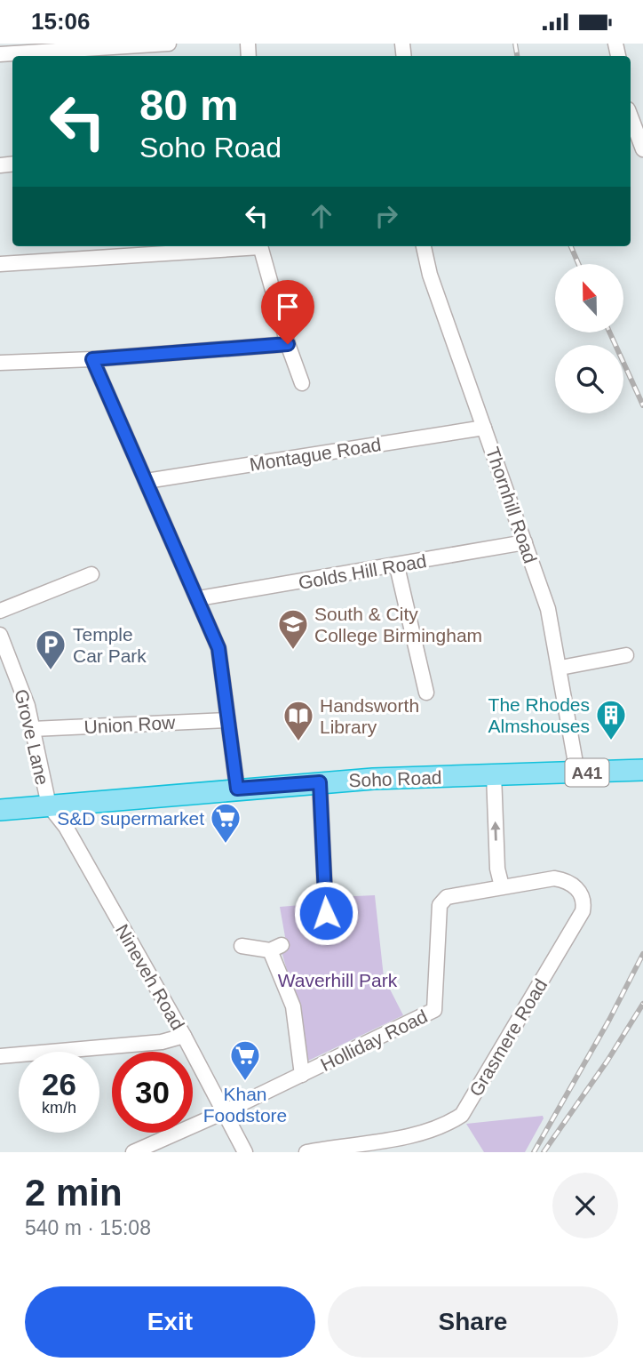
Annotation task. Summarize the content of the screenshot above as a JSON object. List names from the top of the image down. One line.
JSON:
{"streets":{"highway":["A41","Soho Road"],"street":["Montague Road","Thornhill Road","Golds Hill Road","Union Row","Grove Lane","Nineveh Road","Grasmere Road","Holliday Road"]},"crossings":[["Montague Road","Thornhill Road"],["Thornhill Road","Golds Hill Road"],["Thornhill Road","Soho Road"],["Union Row","Grove Lane"],["Grove Lane","Soho Road"],["Grove Lane","Nineveh Road"],["Soho Road","Nineveh Road"],["Nineveh Road","Holliday Road"],["Grasmere Road","Holliday Road"]],"parks":["Waverhill Park"],"places":{"school or university":["South & City College Birmingham"],"parking":["Temple Car Park"],"building":["The Rhodes Almshouses"],"library":["Handsworth Library"],"supermarket":["S&D supermarket","Khan Foodstore"]},"north":"top","page":{"status":"15:06","turn":["80 m","Soho Road"],"speed":"26 km/h","limit":"30","heading":["2 min","540 m · 15:08"],"buttons":["Exit","Share"]}}
